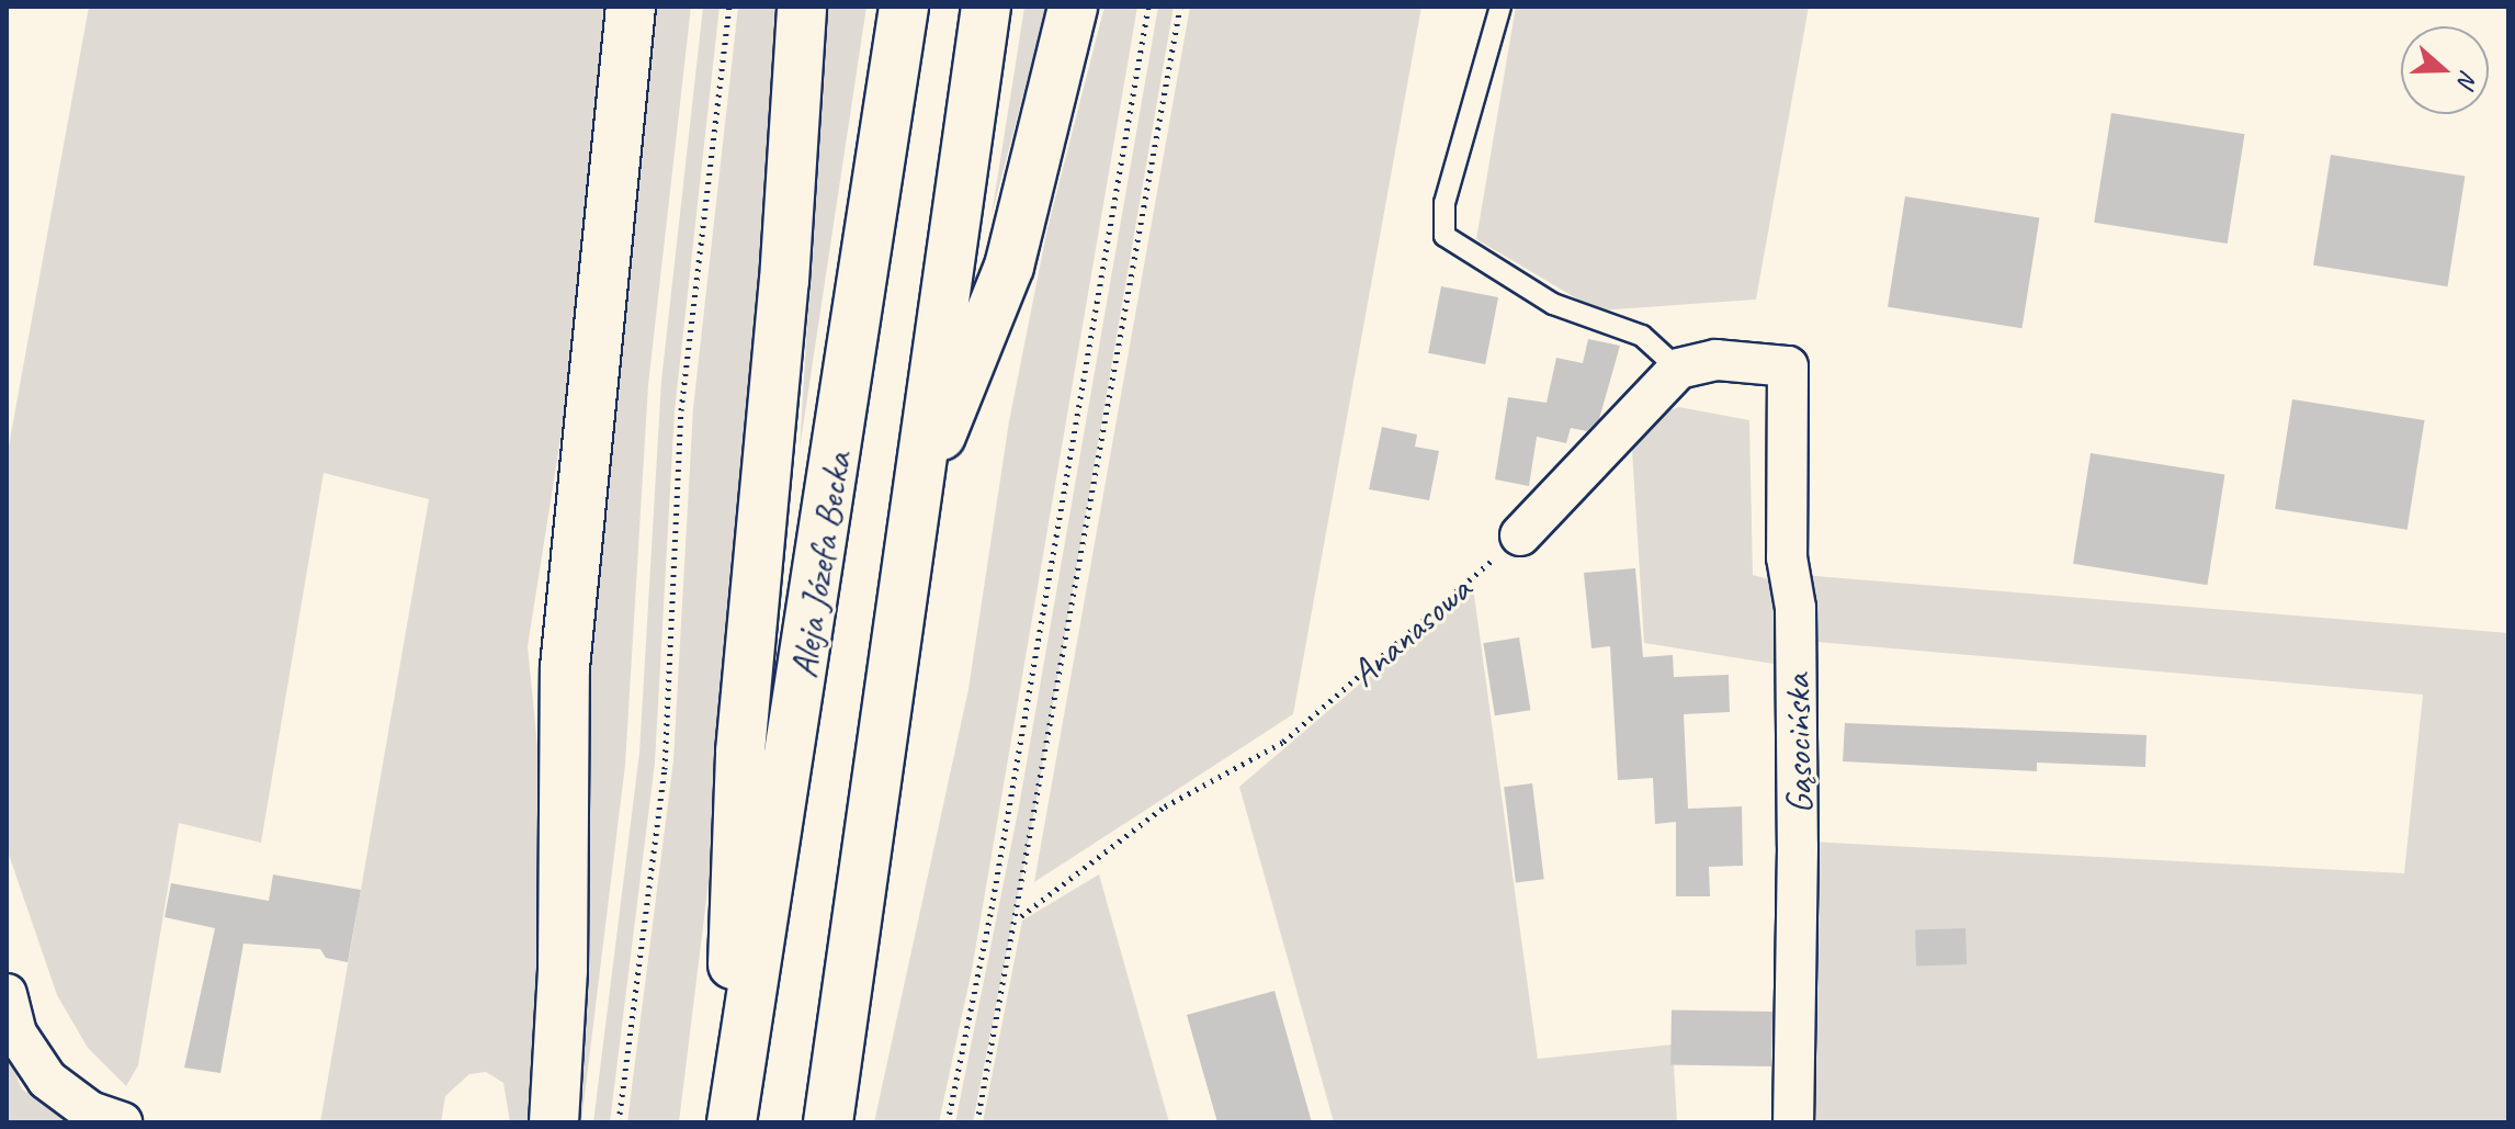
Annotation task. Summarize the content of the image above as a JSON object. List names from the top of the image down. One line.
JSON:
{"streets":{"main road":["Aleja Józefa Becka"],"street":["Gąsocińska"],"path":["Ananasowa"]},"north":"right"}
